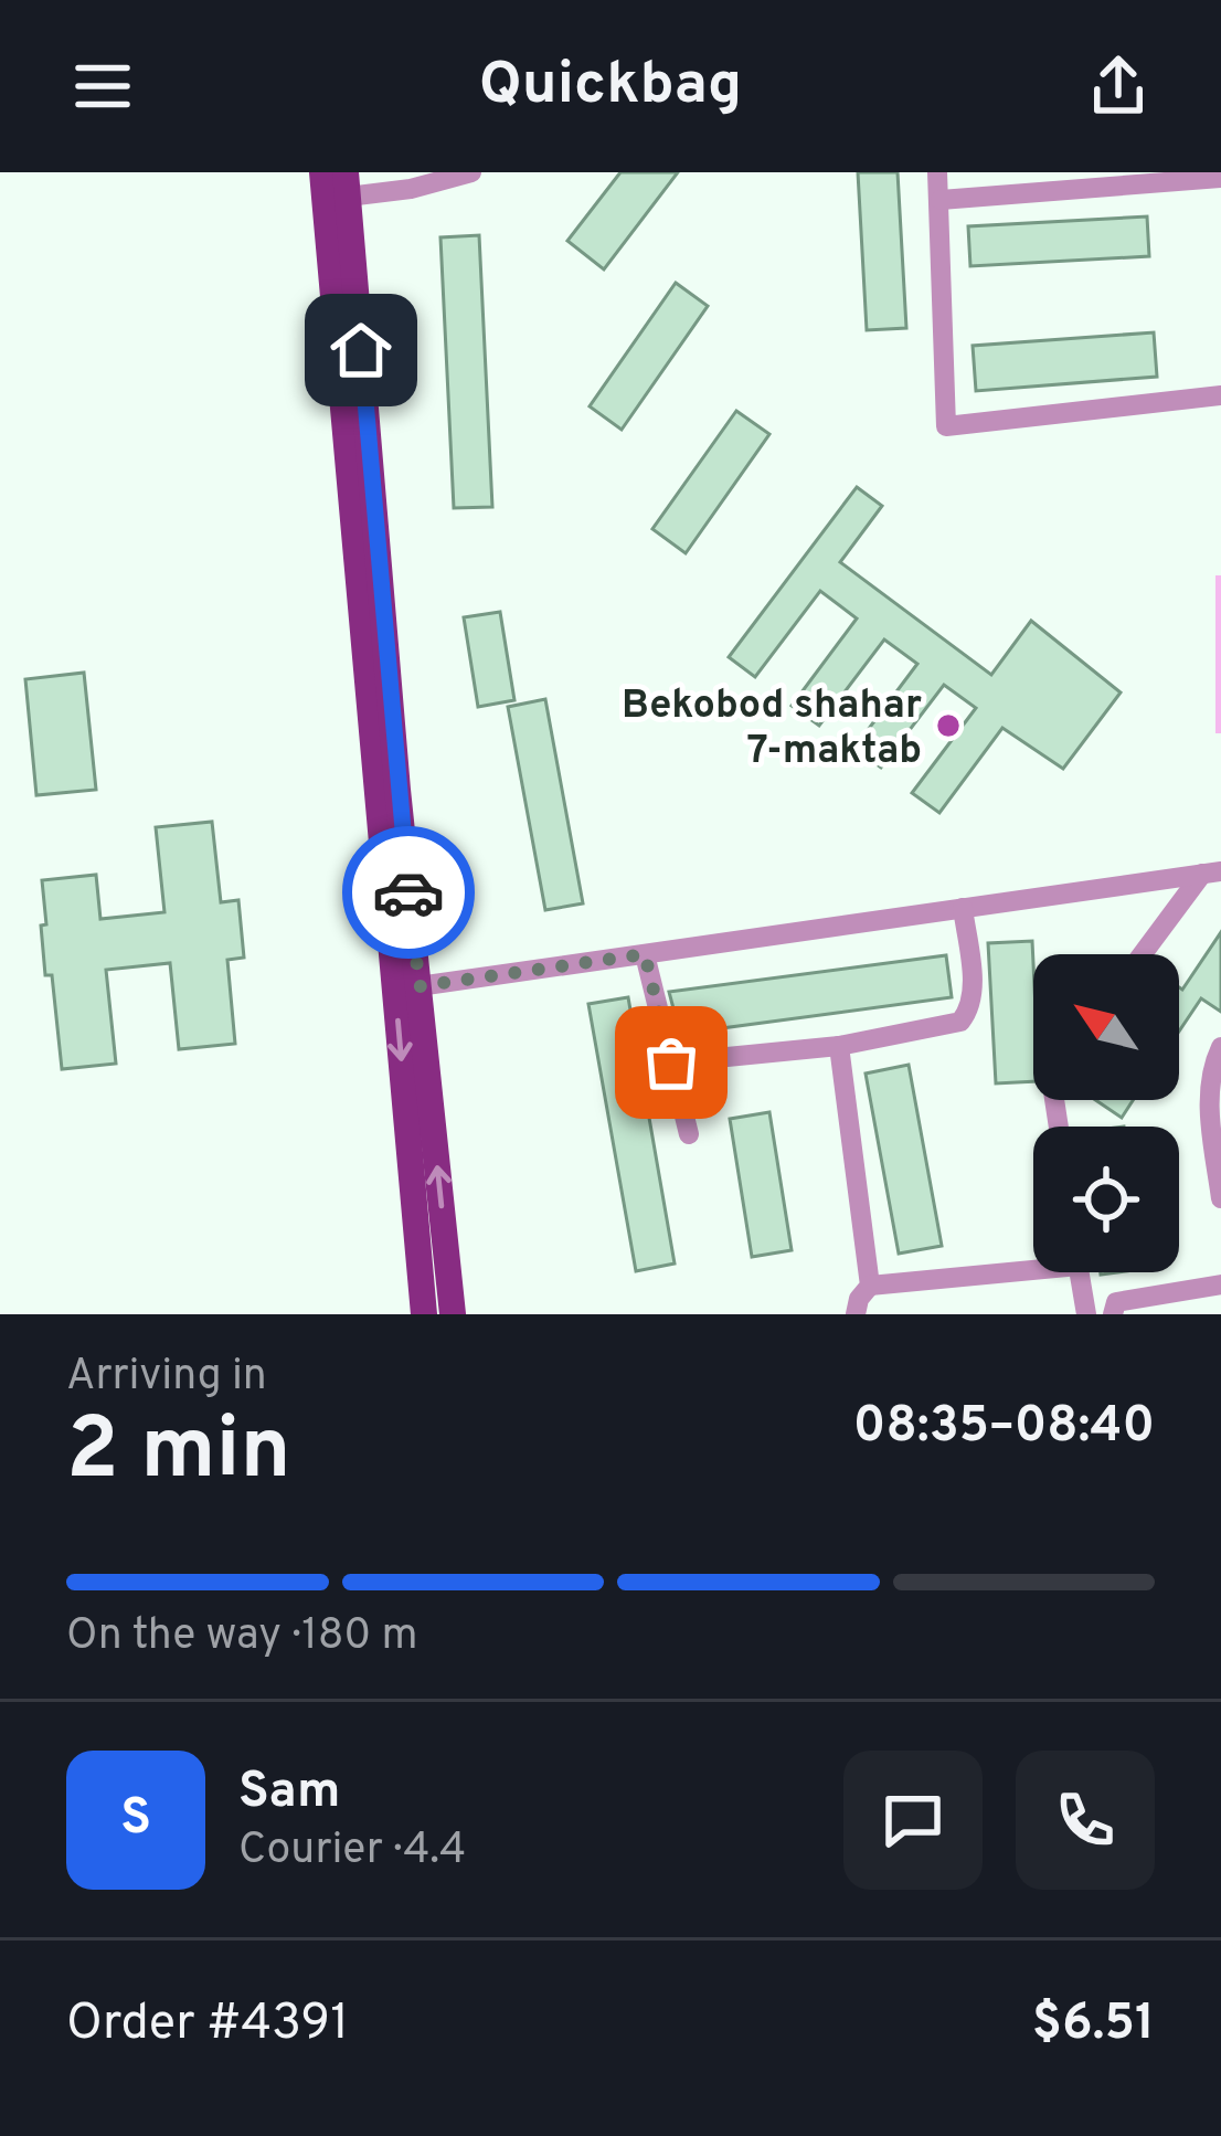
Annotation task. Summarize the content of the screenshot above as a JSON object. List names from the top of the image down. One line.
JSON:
{"places":["Bekobod shahar 7-maktab"],"north":"top left","page":{"header":"Quickbag","heading":["2 min","Arriving in","08:35–08:40"],"panel":["Sam","Courier · 4.4","Order #4391","$6.51"],"bar":"On the way · 180 m","round":"S"}}
